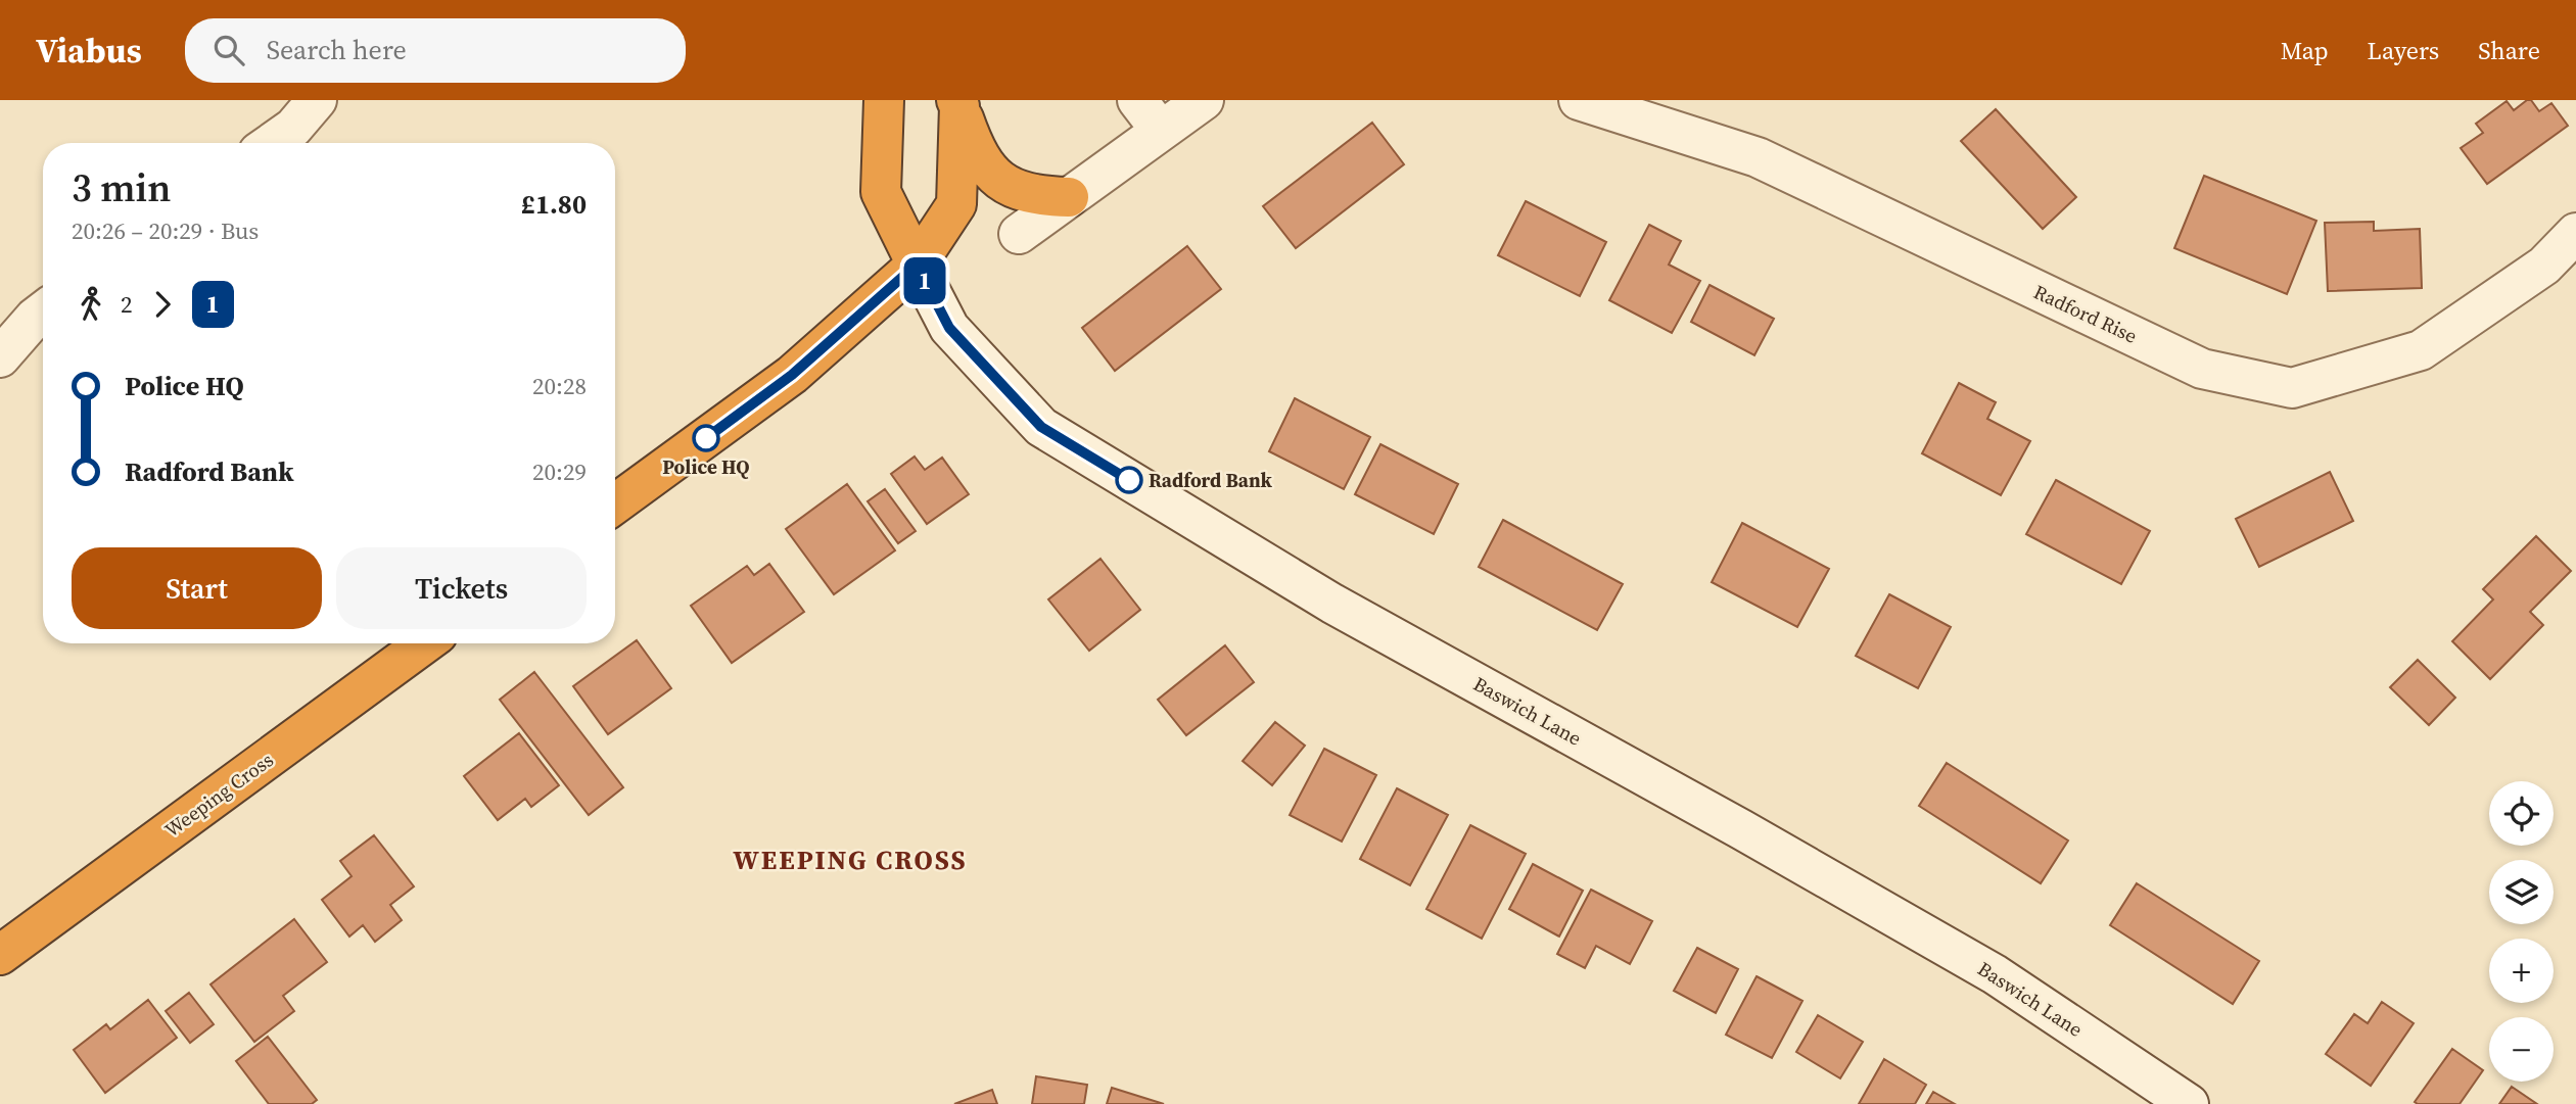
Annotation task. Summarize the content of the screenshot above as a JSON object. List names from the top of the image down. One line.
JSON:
{"streets":{"highway":["Weeping Cross"],"street":["Radford Rise","Baswich Lane"]},"districts":["WEEPING CROSS"],"places":["Police HQ","Radford Bank"],"lines":["bus line 1"],"page":{"header":"Viabus","search":"Search here","nav":["Map","Layers","Share"],"on_map":"1","heading":["3 min","20:26 – 20:29 · Bus","£1.80"],"legs":["2","1"],"list":[{"name":"Police HQ","value":"20:28"},{"name":"Radford Bank","value":"20:29"}],"buttons":["Start","Tickets"],"map_buttons":["+","−"]}}
